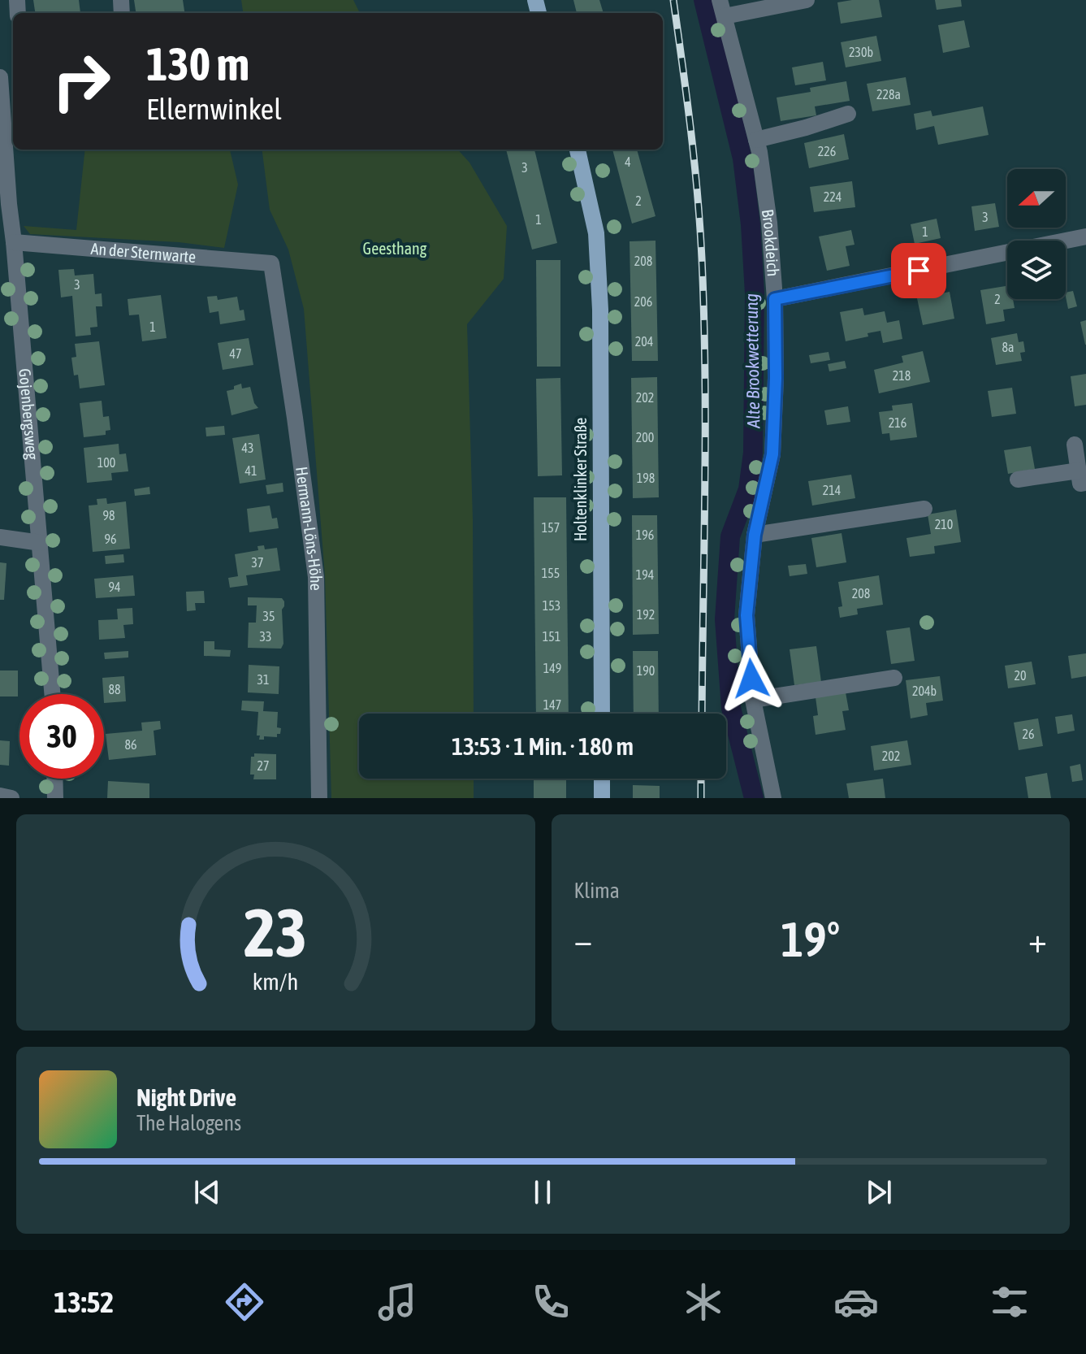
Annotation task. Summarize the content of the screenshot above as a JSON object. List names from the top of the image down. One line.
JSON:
{"streets":{"main road":["Holtenklinker Straße"],"street":["Brookdeich","An der Sternwarte","Gojenbergsweg","Hermann-Löns-Höhe"]},"crossings":[["An der Sternwarte","Gojenbergsweg"],["An der Sternwarte","Hermann-Löns-Höhe"]],"water":["Alte Brookwetterung"],"parks":["Geesthang"],"house_numbers":["230b","228a","226","4","3","224","2","3","1","1","208","3","2","206","1","204","8a","47","218","202","216","200","43","100","41","198","214","98","210","157","196","96","37","155","194","94","208","153","192","35","33","151","149","190","20","31","88","204b","147","26","86","202","27"],"north":"left","page":{"turn":["130 m","Ellernwinkel"],"limit":"30","trip":"13:53 · 1 Min. · 180 m","tile":"Klima","heat":["−","19°","+"],"song":["Night Drive","The Halogens"],"tabs":"13:52","gauge":["23","km/h"]}}
